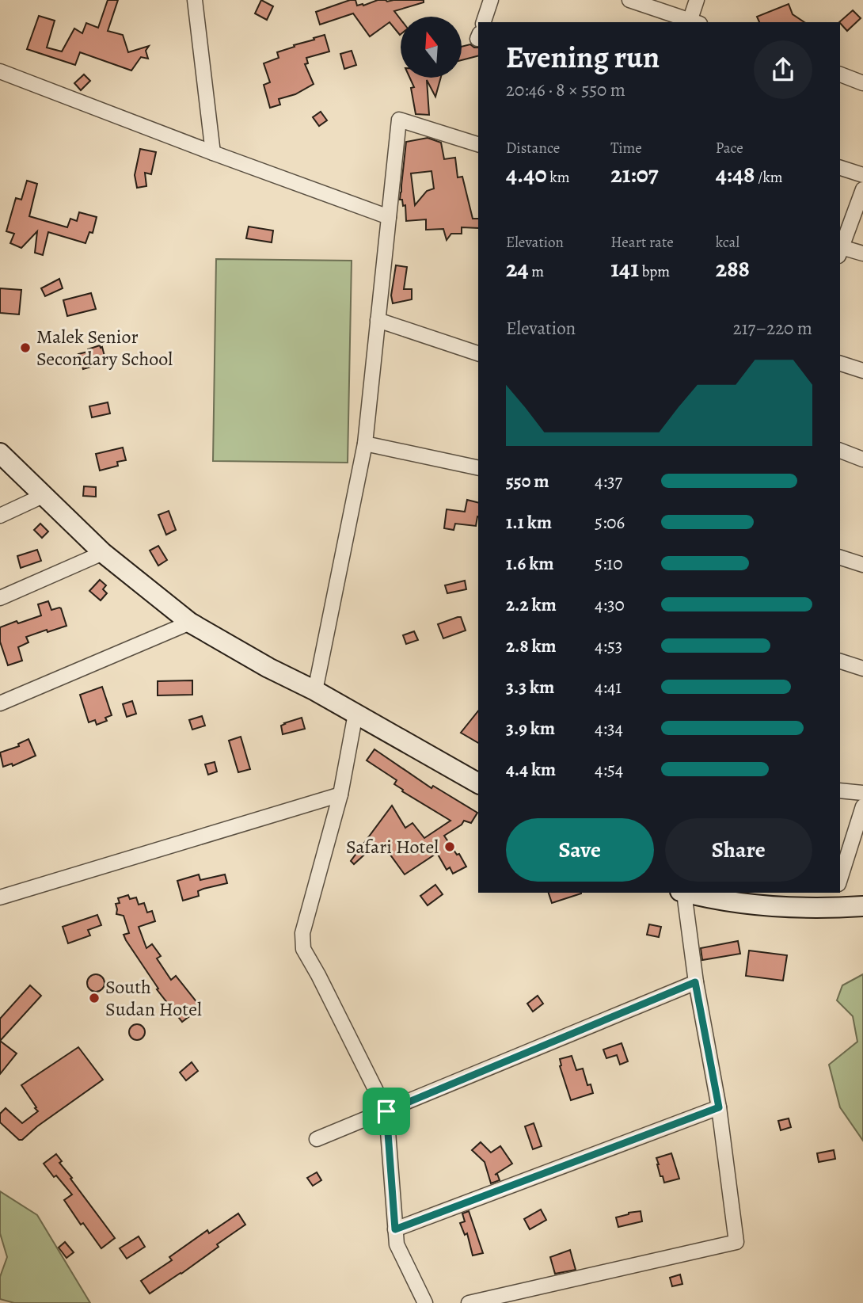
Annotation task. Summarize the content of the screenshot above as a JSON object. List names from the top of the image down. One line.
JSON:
{"places":["Malek Senior Secondary School","Safari Hotel","South Sudan Hotel"],"north":"top","page":{"heading":["Evening run","20:46 · 8 × 550 m"],"stats":[["Distance","4.40 km"],["Time","21:07"],["Pace","4:48 /km"],["Elevation","24 m"],["Heart rate","141 bpm"],["kcal","288"]],"chart":["Elevation","217–220 m"],"list":[{"name":"550 m","note":"4:37"},{"name":"1.1 km","note":"5:06"},{"name":"1.6 km","note":"5:10"},{"name":"2.2 km","note":"4:30"},{"name":"2.8 km","note":"4:53"},{"name":"3.3 km","note":"4:41"},{"name":"3.9 km","note":"4:34"},{"name":"4.4 km","note":"4:54"}],"buttons":["Save","Share"]}}
